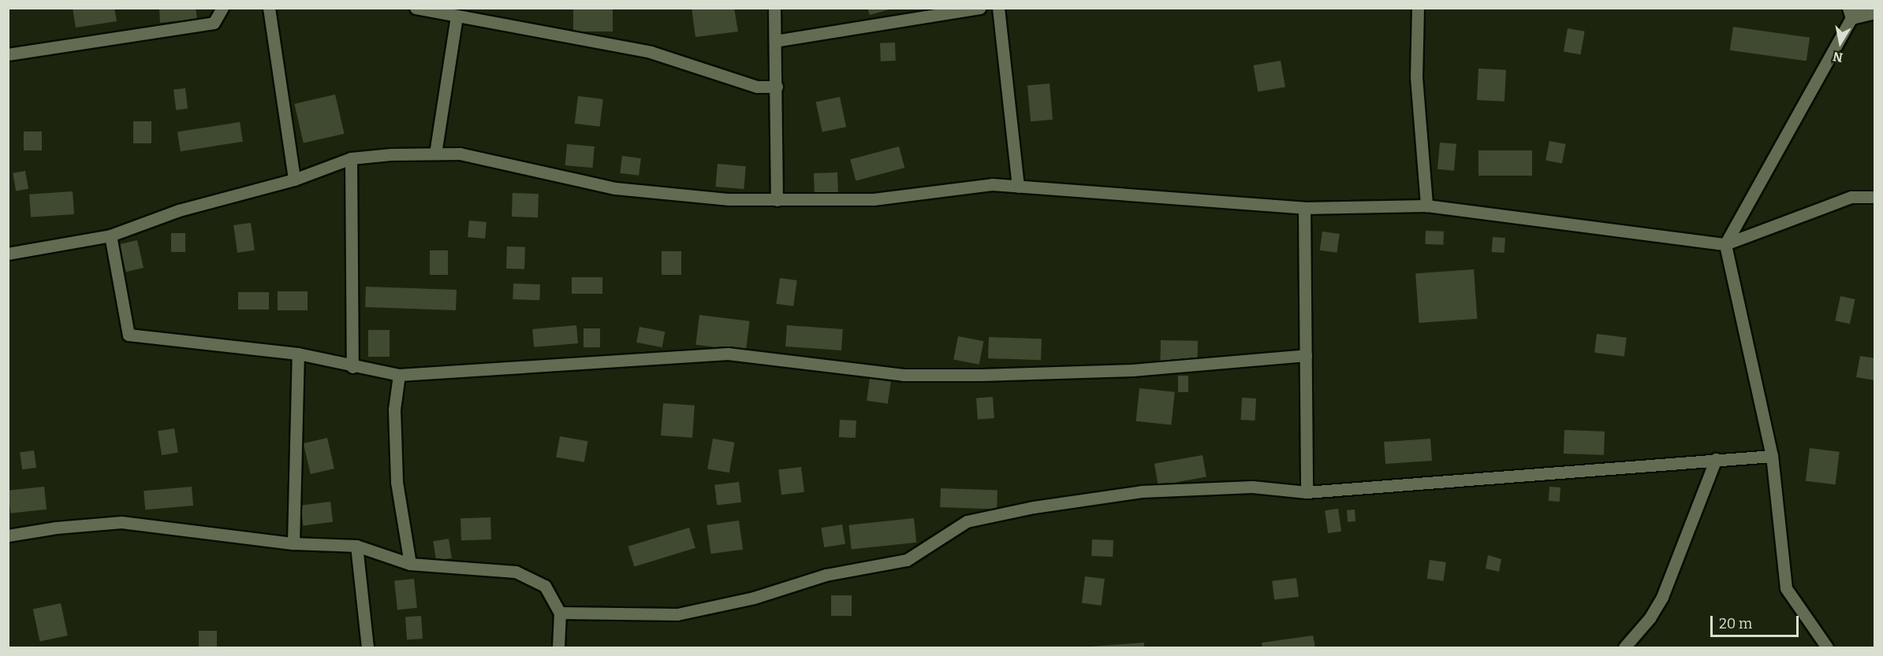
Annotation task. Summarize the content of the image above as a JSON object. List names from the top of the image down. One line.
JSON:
{"scale_bar":"20 m","north":"bottom"}
